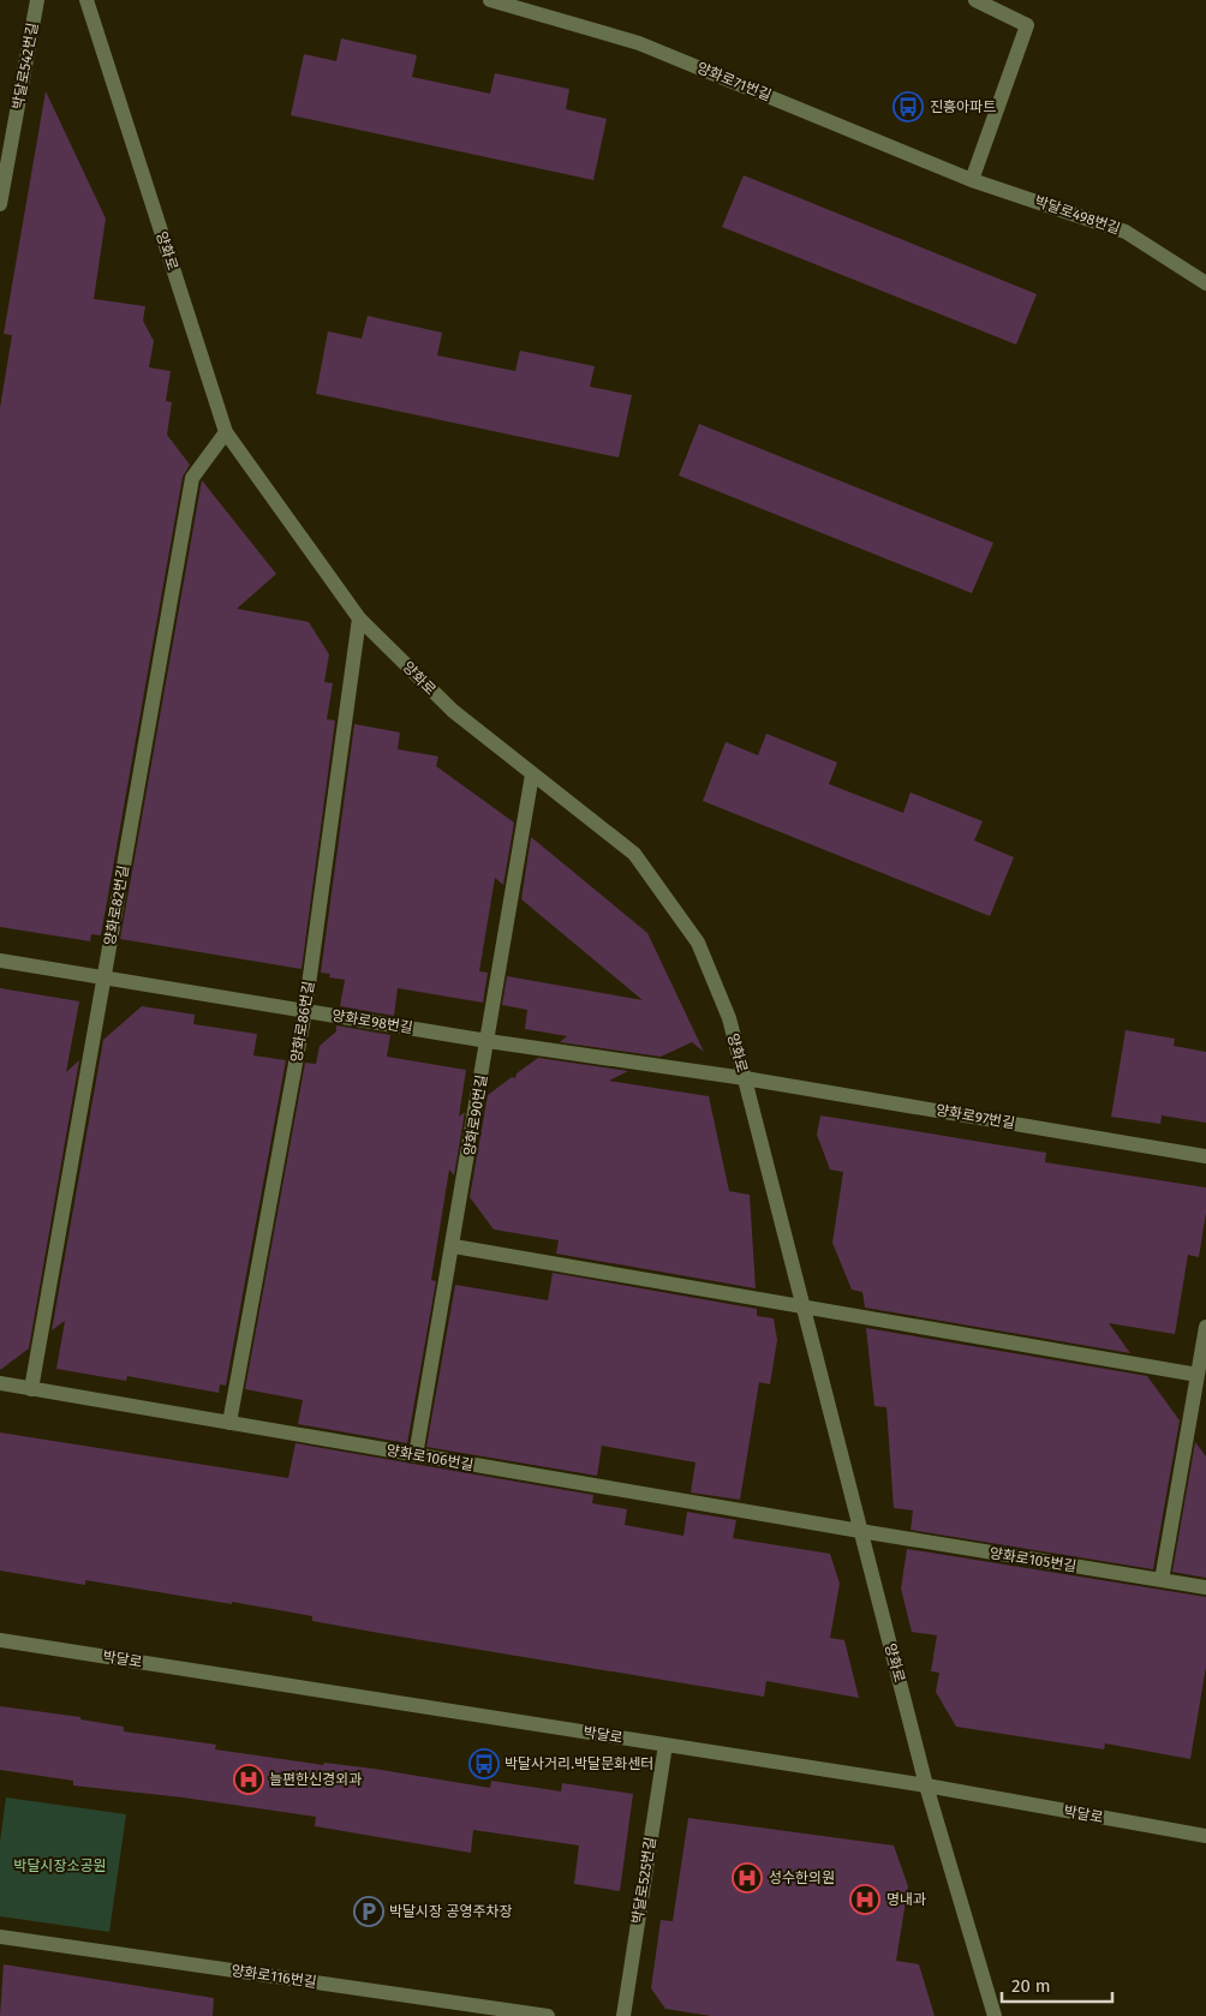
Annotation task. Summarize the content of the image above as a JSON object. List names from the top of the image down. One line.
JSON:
{"streets":{"street":["박달로542번길","양화로71번길","박달로498번길","양화로","양화로82번길","양화로86번길","양화로98번길","양화로90번길","양화로97번길","양화로106번길","양화로105번길","박달로","박달로525번길","양화로116번길"]},"crossings":[["양화로71번길","박달로498번길"],["양화로","양화로82번길"],["양화로","양화로86번길"],["양화로","양화로98번길"],["양화로","양화로90번길"],["양화로","양화로97번길"],["양화로","양화로106번길"],["양화로","양화로105번길"],["양화로","박달로"],["양화로82번길","양화로98번길"],["양화로82번길","양화로106번길"],["양화로86번길","양화로98번길"],["양화로86번길","양화로106번길"],["양화로98번길","양화로90번길"],["양화로98번길","양화로97번길"],["양화로90번길","양화로106번길"],["양화로106번길","양화로105번길"],["박달로","박달로525번길"]],"parks":["박달시장소공원"],"places":{"bus stop":["진흥아파트","박달사거리.박달문화센터"],"hospital":["늘편한신경외과","성수한의원","명내과"],"parking":["박달시장 공영주차장"]},"scale_bar":"20 m"}
